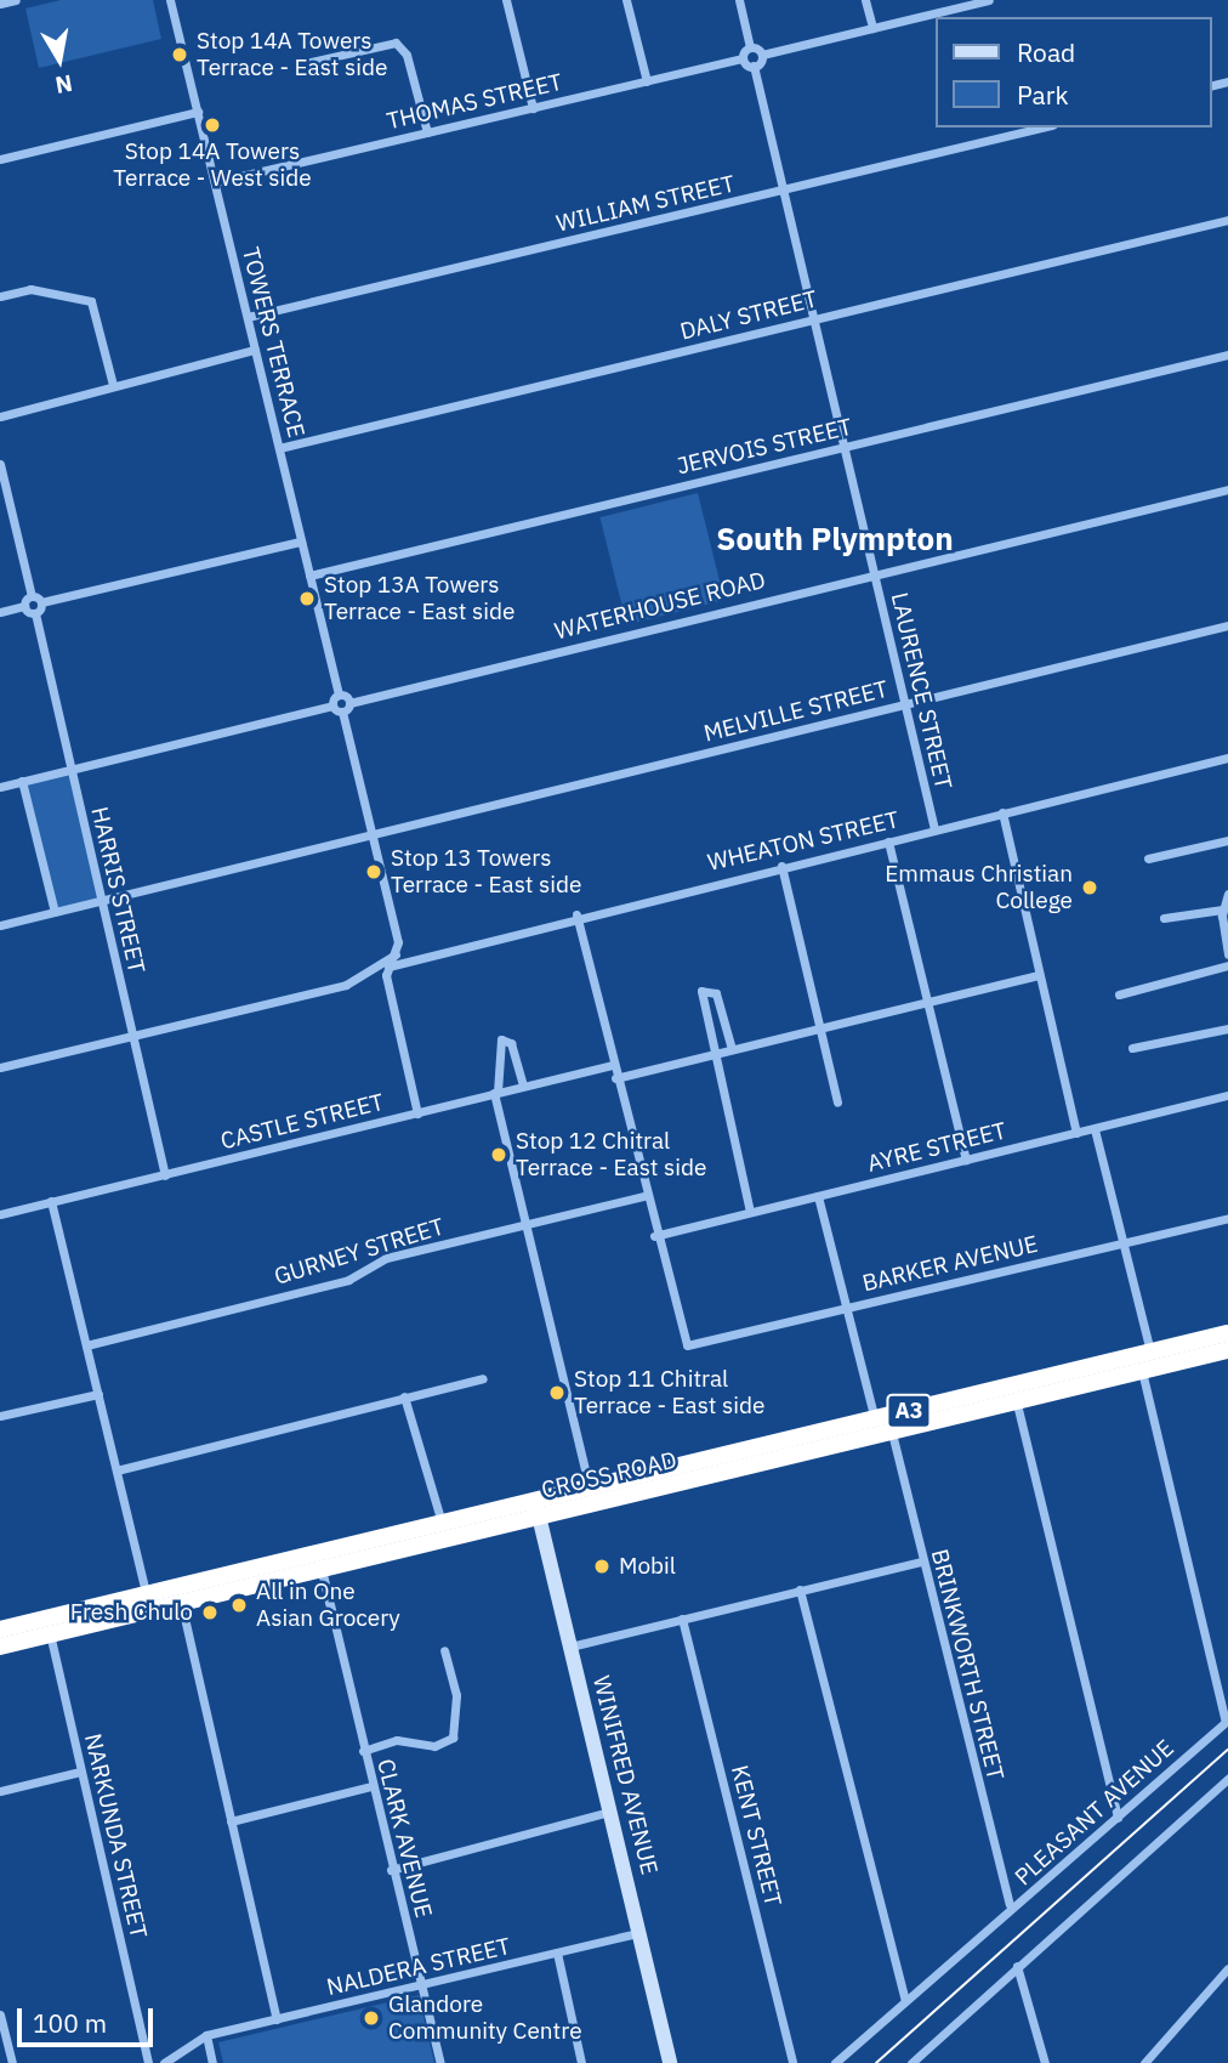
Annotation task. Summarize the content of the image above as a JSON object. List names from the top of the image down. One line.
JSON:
{"streets":{"highway":["A3","CROSS ROAD"],"street":["THOMAS STREET","WILLIAM STREET","DALY STREET","TOWERS TERRACE","JERVOIS STREET","WATERHOUSE ROAD","LAURENCE STREET","MELVILLE STREET","WHEATON STREET","HARRIS STREET","CASTLE STREET","AYRE STREET","GURNEY STREET","BARKER AVENUE","BRINKWORTH STREET","WINIFRED AVENUE","PLEASANT AVENUE","NARKUNDA STREET","KENT STREET","CLARK AVENUE","NALDERA STREET"]},"crossings":[["THOMAS STREET","TOWERS TERRACE"],["WILLIAM STREET","TOWERS TERRACE"],["WILLIAM STREET","LAURENCE STREET"],["DALY STREET","TOWERS TERRACE"],["DALY STREET","LAURENCE STREET"],["TOWERS TERRACE","JERVOIS STREET"],["JERVOIS STREET","LAURENCE STREET"],["WATERHOUSE ROAD","LAURENCE STREET"],["LAURENCE STREET","MELVILLE STREET"],["LAURENCE STREET","WHEATON STREET"],["MELVILLE STREET","HARRIS STREET"],["HARRIS STREET","CASTLE STREET"],["AYRE STREET","BARKER AVENUE"],["CROSS ROAD","BRINKWORTH STREET"],["CROSS ROAD","WINIFRED AVENUE"],["CROSS ROAD","NARKUNDA STREET"],["CROSS ROAD","CLARK AVENUE"],["BRINKWORTH STREET","PLEASANT AVENUE"],["WINIFRED AVENUE","NALDERA STREET"],["CLARK AVENUE","NALDERA STREET"]],"districts":["South Plympton"],"places":["Stop 14A Towers Terrace - East side","Stop 14A Towers Terrace - West side","Stop 13A Towers Terrace - East side","Stop 13 Towers Terrace - East side","Emmaus Christian College","Stop 12 Chitral Terrace - East side","Stop 11 Chitral Terrace - East side","Mobil","All in One Asian Grocery","Fresh Chulo","Glandore Community Centre"],"legend":["Road","Park"],"scale_bar":"100 m","north":"bottom"}
